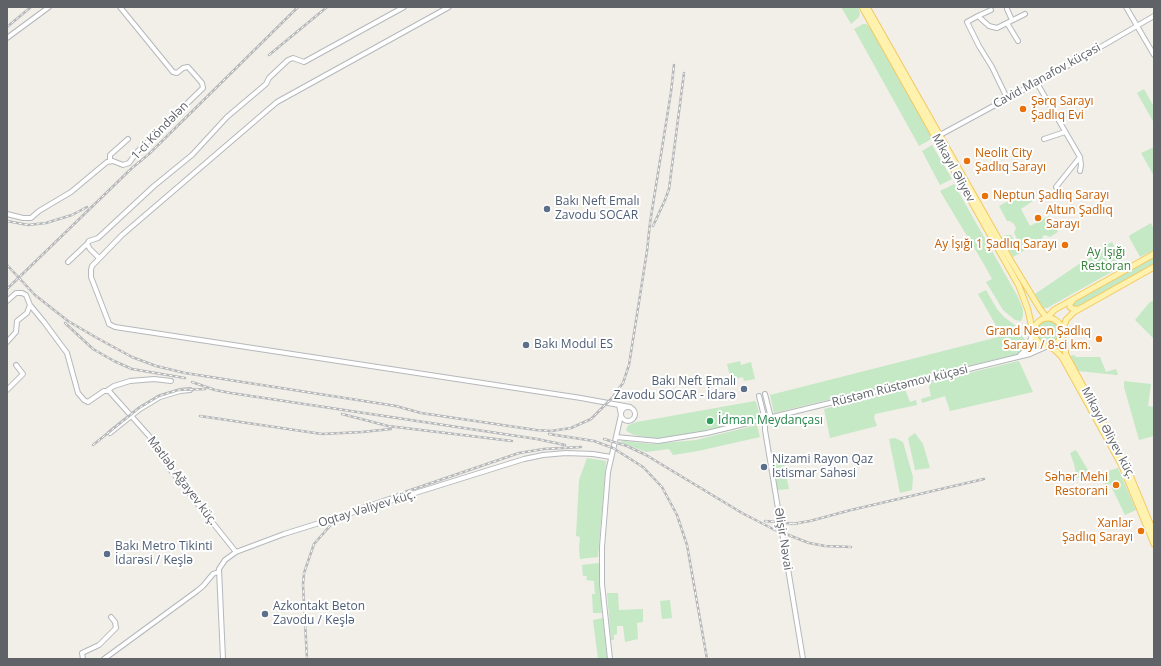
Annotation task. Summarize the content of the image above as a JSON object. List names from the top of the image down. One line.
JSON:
{"streets":{"main road":["Mikayıl Əliyev","Mikayıl Əliyev küç."],"street":["Cavid Manafov küçəsi","1-ci Köndələn","Rüstəm Rüstəmov küçəsi","Mətləb Ağayev küç.","Oqtay Vəliyev küç.","Əlişir Nəvai"]},"crossings":[["Cavid Manafov küçəsi","Mikayıl Əliyev"],["Mikayıl Əliyev","Rüstəm Rüstəmov küçəsi"],["Mikayıl Əliyev","Mikayıl Əliyev küç."],["Rüstəm Rüstəmov küçəsi","Mikayıl Əliyev küç."],["Rüstəm Rüstəmov küçəsi","Əlişir Nəvai"],["Mətləb Ağayev küç.","Oqtay Vəliyev küç."]],"parks":["Ay İşığı Restoran"],"places":["Şərq Sarayı Şadlıq Evi","Neolit City Şadlıq Sarayı","Neptun Şadlıq Sarayı","Bakı Neft Emalı Zavodu SOCAR","Altun Şadlıq Sarayı","Ay İşığı 1 Şadlıq Sarayı","Grand Neon Şadlıq Sarayı / 8-ci km.","Bakı Modul ES","Bakı Neft Emalı Zavodu SOCAR - İdarə","İdman Meydançası","Nizami Rayon Qaz İstismar Sahəsi","Səhər Mehi Restorani","Xanlar Şadlıq Sarayı","Bakı Metro Tikinti İdarəsi / Keşlə","Azkontakt Beton Zavodu / Keşlə"]}
